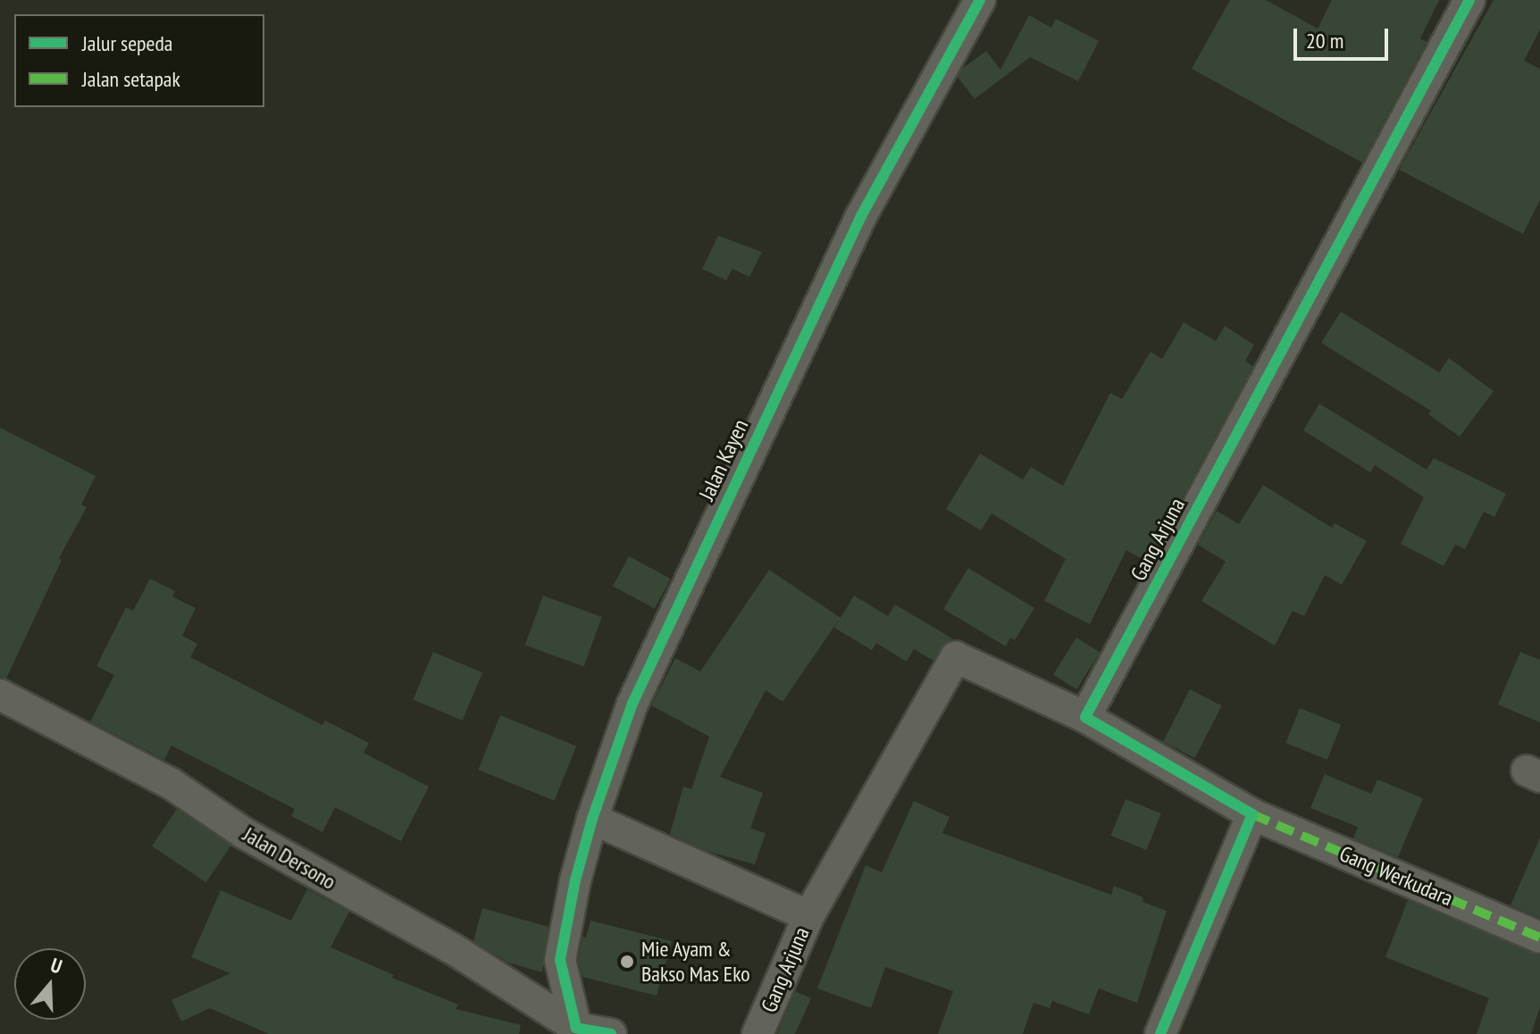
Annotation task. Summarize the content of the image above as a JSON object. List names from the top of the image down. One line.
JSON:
{"streets":{"street":["Jalan Kayen","Gang Arjuna","Jalan Dersono","Gang Werkudara"]},"crossings":[["Jalan Kayen","Jalan Dersono"],["Gang Arjuna","Gang Werkudara"]],"places":["Mie Ayam & Bakso Mas Eko"],"legend":["Jalur sepeda","Jalan setapak"],"scale_bar":"20 m","north":"top"}
